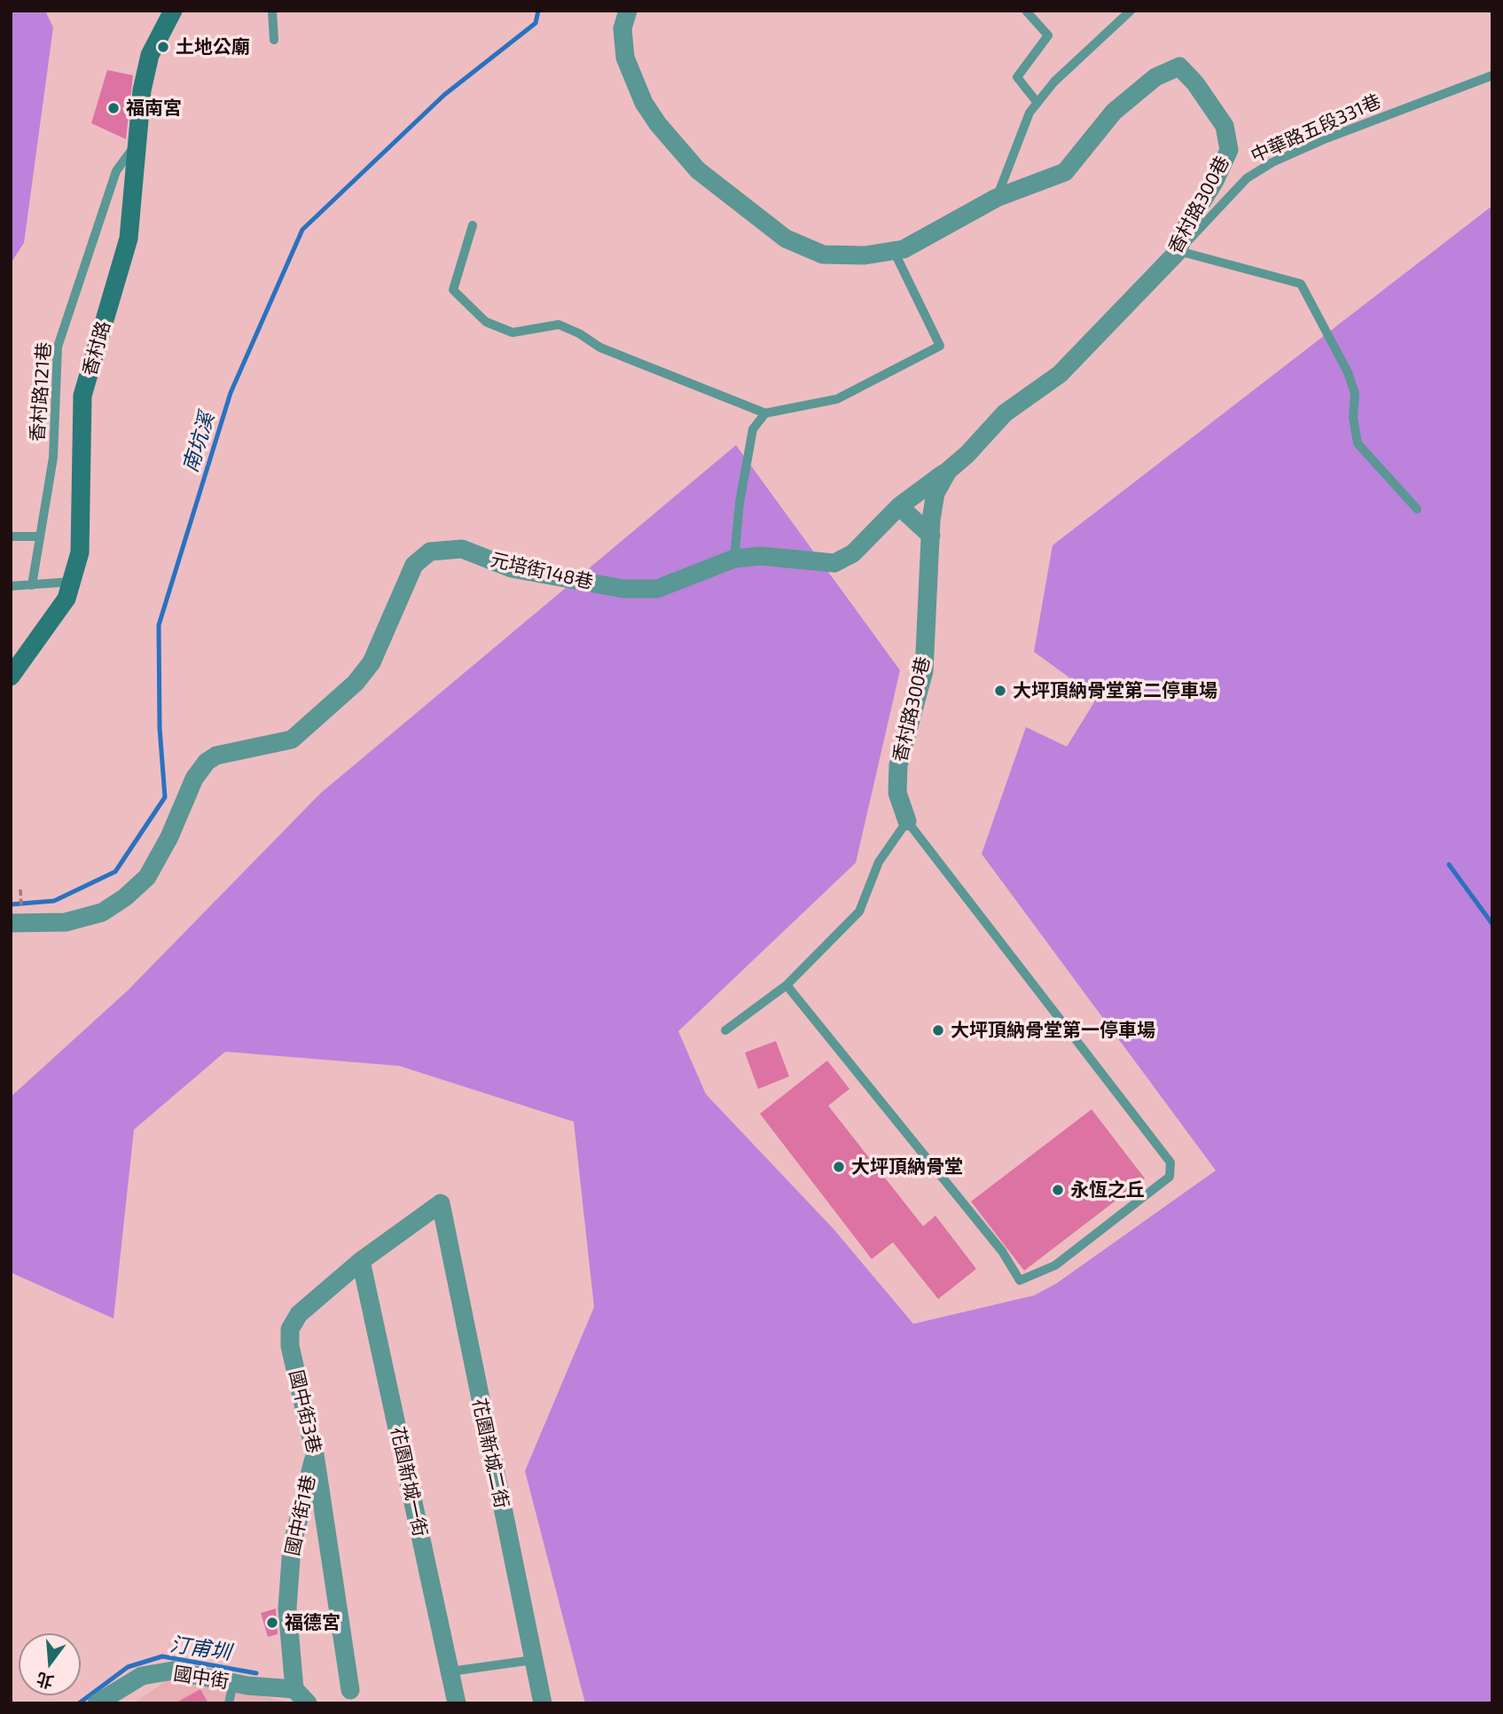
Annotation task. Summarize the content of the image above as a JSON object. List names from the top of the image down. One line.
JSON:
{"streets":{"street":["香村路300巷","香村路","元培街148巷","國中街3巷","花園新城二街","花園新城一街","國中街1巷","國中街"],"lane":["中華路五段331巷","香村路121巷"]},"crossings":[["中華路五段331巷","香村路300巷"],["香村路300巷","元培街148巷"],["香村路","香村路121巷"],["國中街3巷","花園新城二街"],["國中街3巷","花園新城一街"],["國中街3巷","國中街1巷"],["國中街1巷","國中街"]],"water":["南坑溪","汀甫圳"],"places":["土地公廟","福南宮","大坪頂納骨堂第二停車場","大坪頂納骨堂第一停車場","大坪頂納骨堂","永恆之丘","福德宮"],"north":"bottom"}
